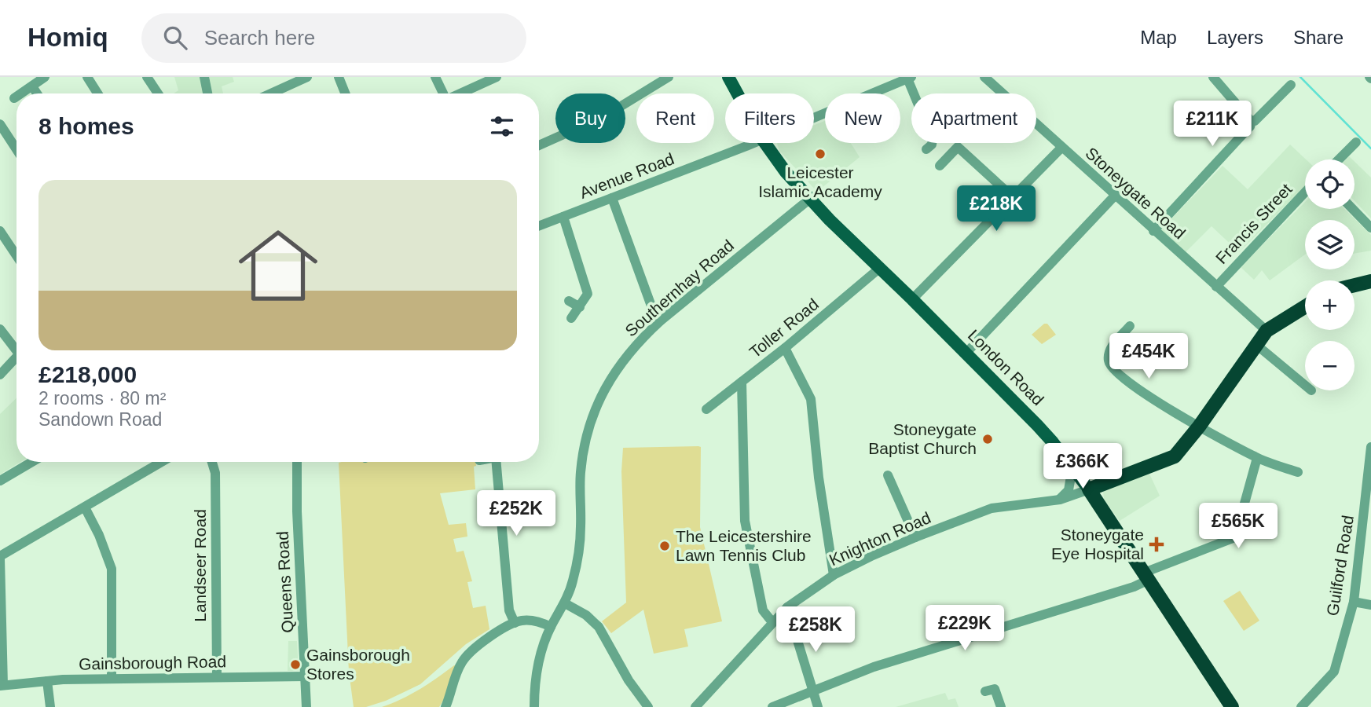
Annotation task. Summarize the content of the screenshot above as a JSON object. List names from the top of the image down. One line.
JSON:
{"streets":{"highway":["London Road"],"street":["Avenue Road","Stoneygate Road","Francis Street","Southernhay Road","Toller Road","Knighton Road","Landseer Road","Guilford Road","Queens Road","Gainsborough Road"]},"crossings":[["Stoneygate Road","Francis Street"],["Southernhay Road","London Road"],["Toller Road","London Road"],["London Road","Knighton Road"],["Landseer Road","Gainsborough Road"],["Queens Road","Gainsborough Road"]],"places":{"other":["Leicester Islamic Academy","Stoneygate Baptist Church","The Leicestershire Lawn Tennis Club","Gainsborough Stores"],"health":["Stoneygate Eye Hospital"]},"page":{"header":"Homiq","search":"Search here","nav":["Map","Layers","Share"],"chip":["Buy","Rent","Filters","New","Apartment"],"heading":"8 homes","price":["£211K","£218K","£454K","£366K","£252K","£565K","£229K","£258K"],"map_buttons":["+","−"],"list":[{"name":"£218,000","note":"2 rooms · 80 m² · Sandown Road"}]}}
